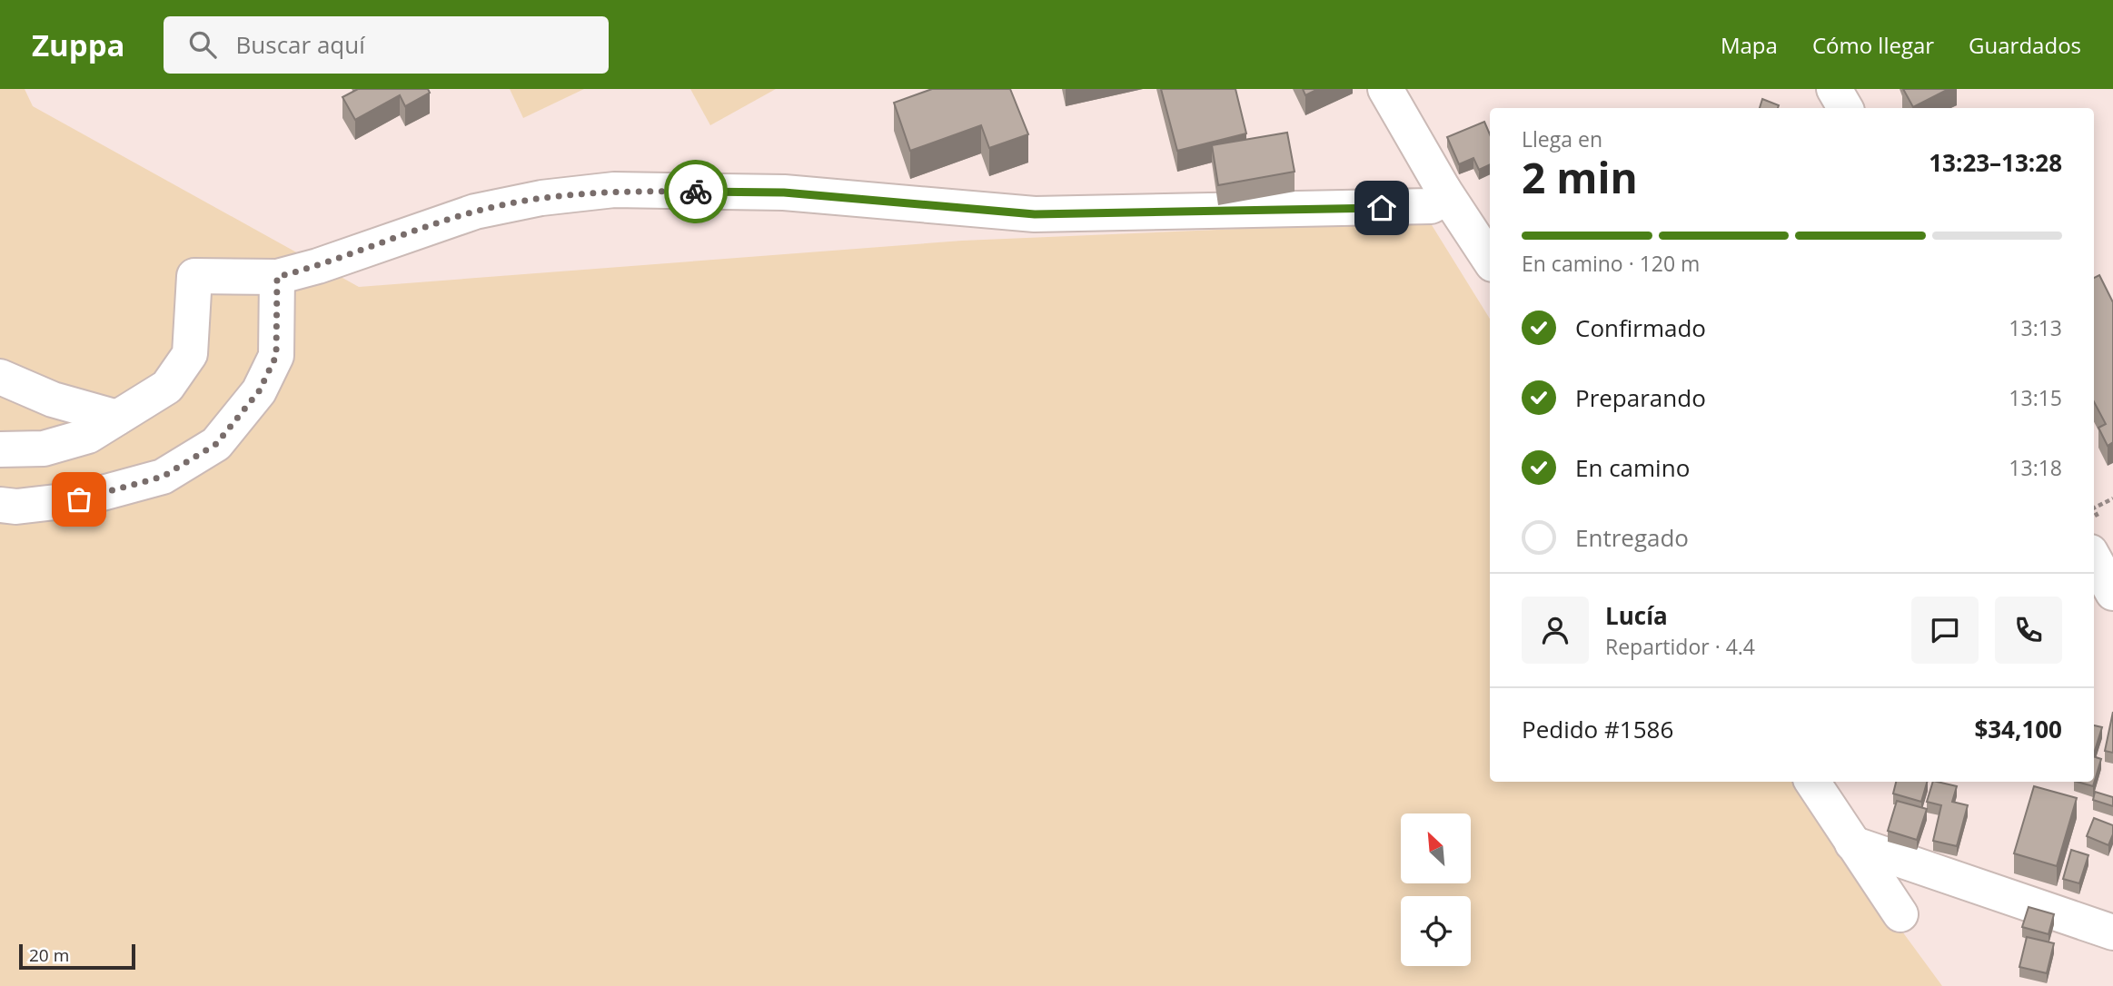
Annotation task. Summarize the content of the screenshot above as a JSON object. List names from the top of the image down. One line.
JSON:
{"scale_bar":"20 m","north":"top left","page":{"header":"Zuppa","search":"Buscar aquí","nav":["Mapa","Cómo llegar","Guardados"],"heading":["2 min","Llega en","13:23–13:28"],"panel":["Lucía","Repartidor · 4.4","Pedido #1586","$34,100"],"bar":"En camino · 120 m","list":[["Confirmado","13:13"],["Preparando","13:15"],["En camino","13:18"],"Entregado"],"scale":"20 m"}}
